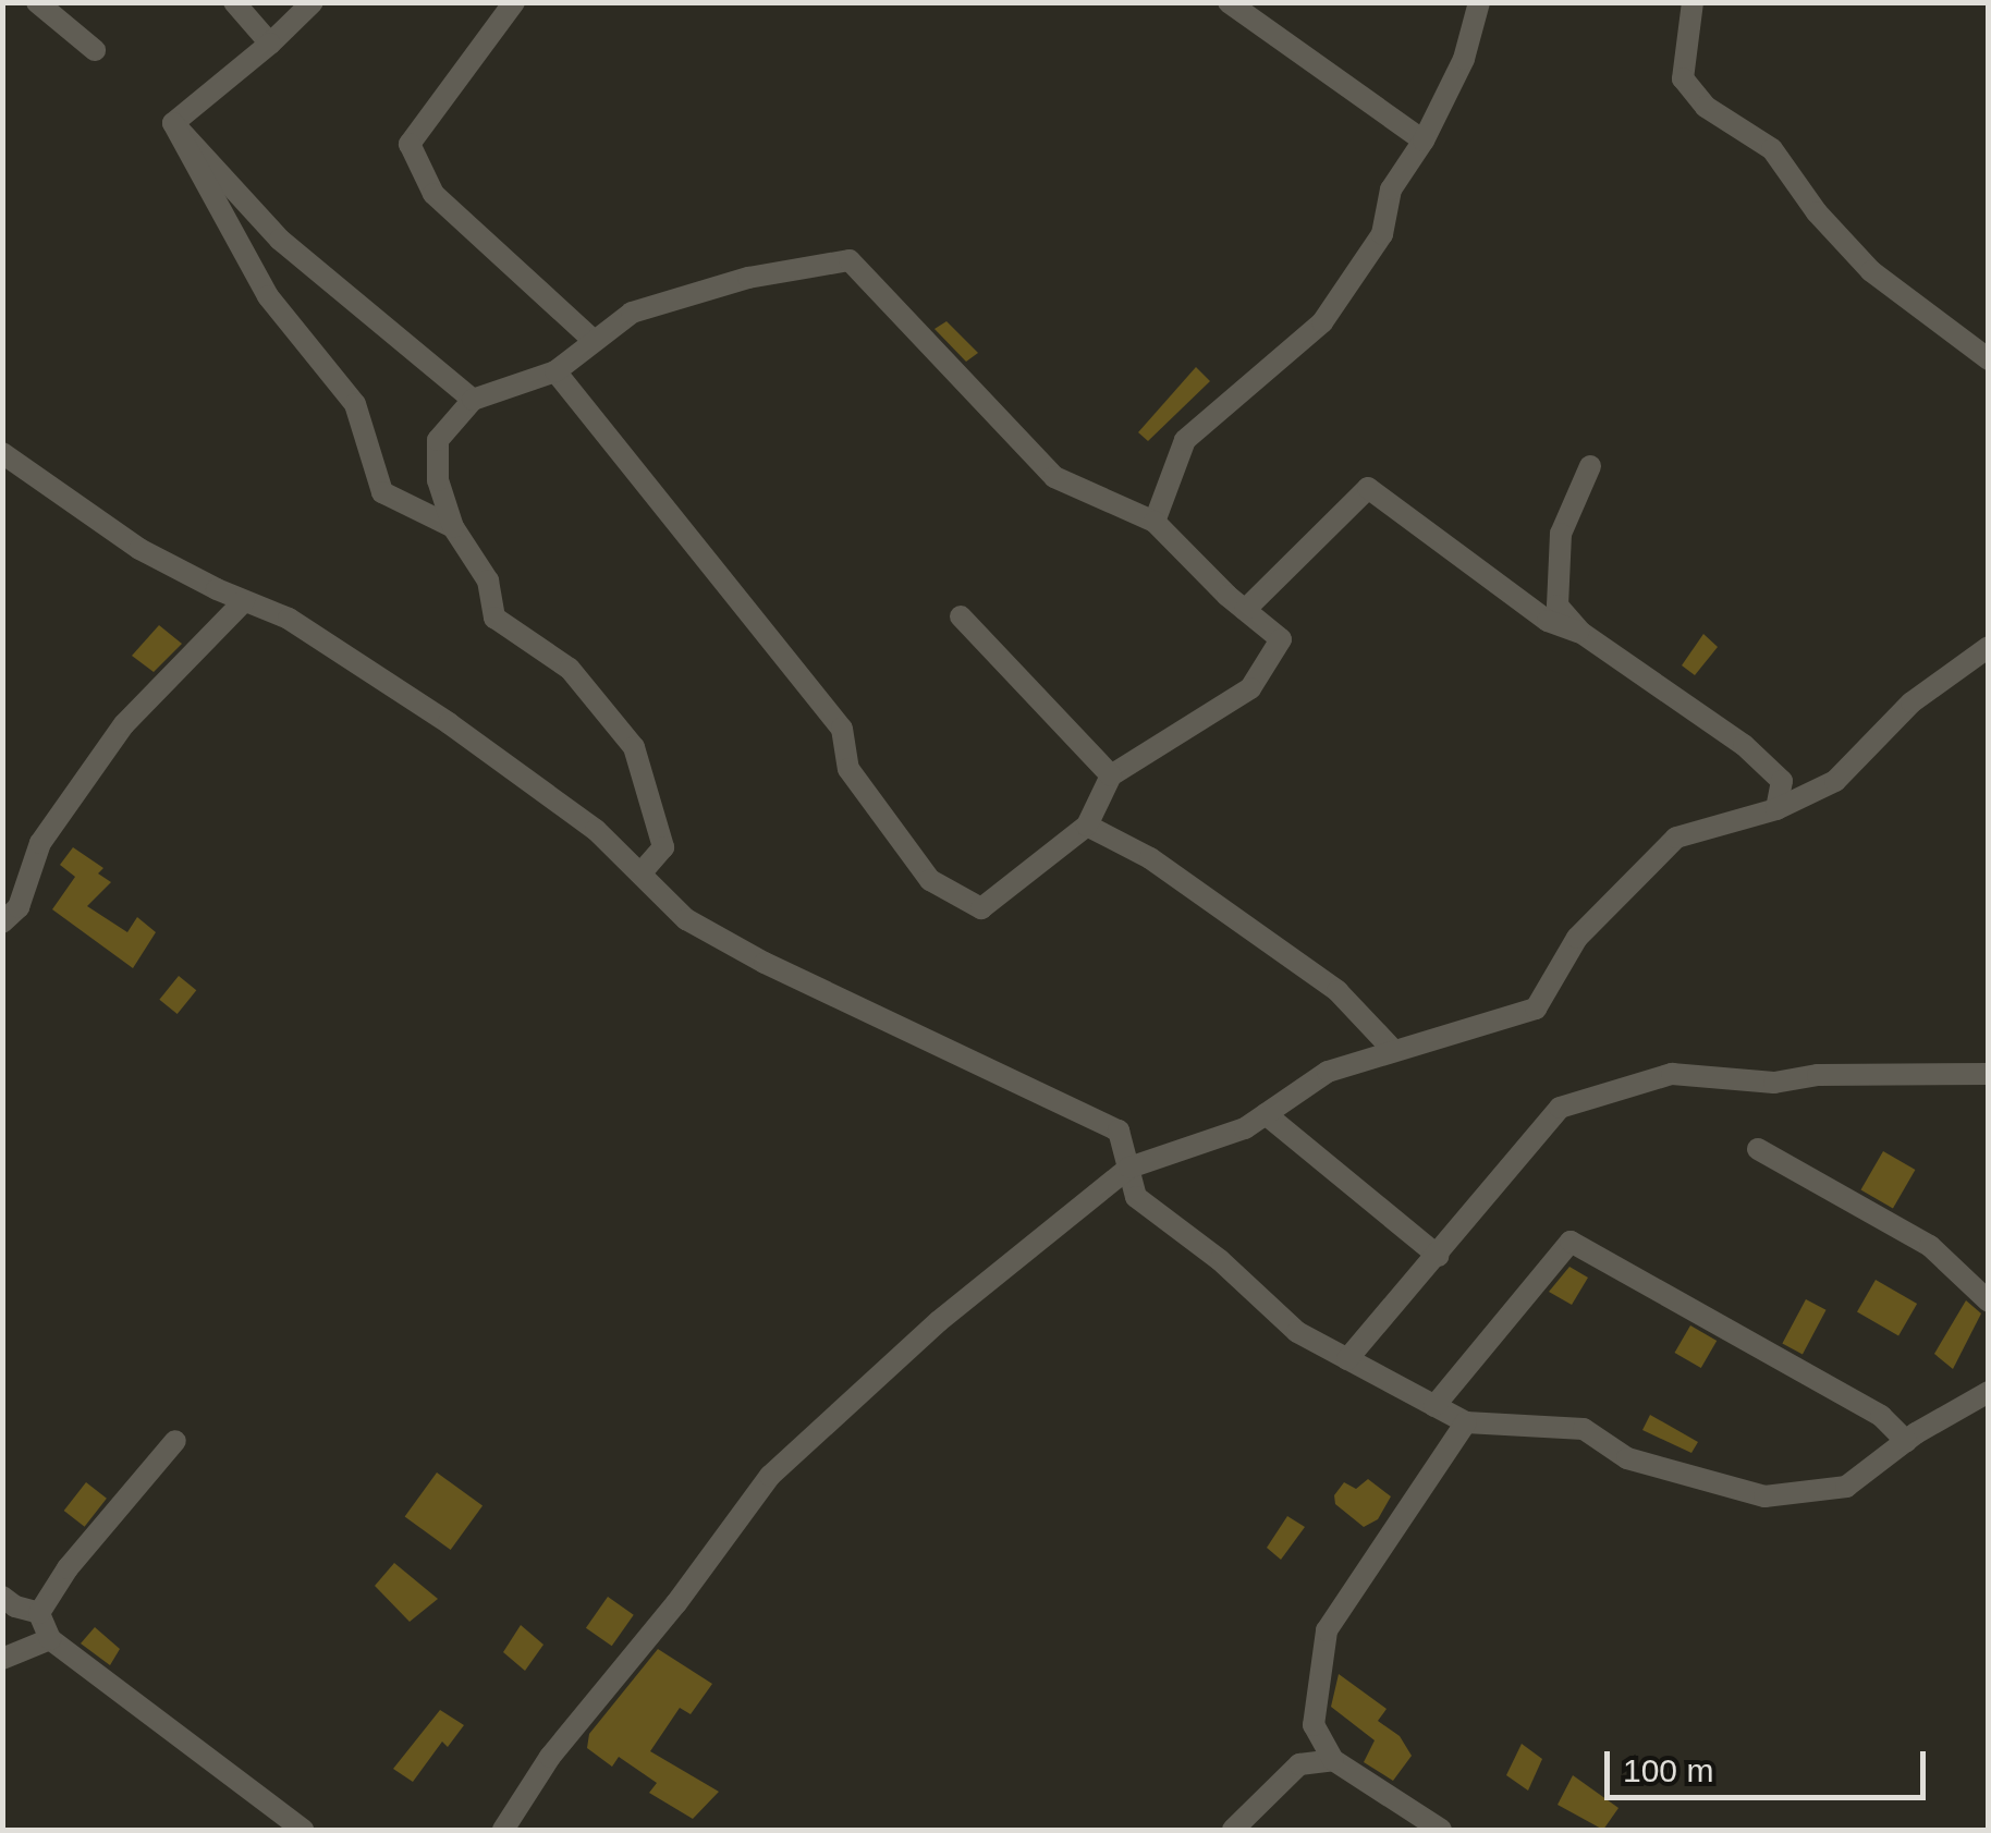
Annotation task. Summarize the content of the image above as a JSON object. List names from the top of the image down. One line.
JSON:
{"scale_bar":"100 m"}
